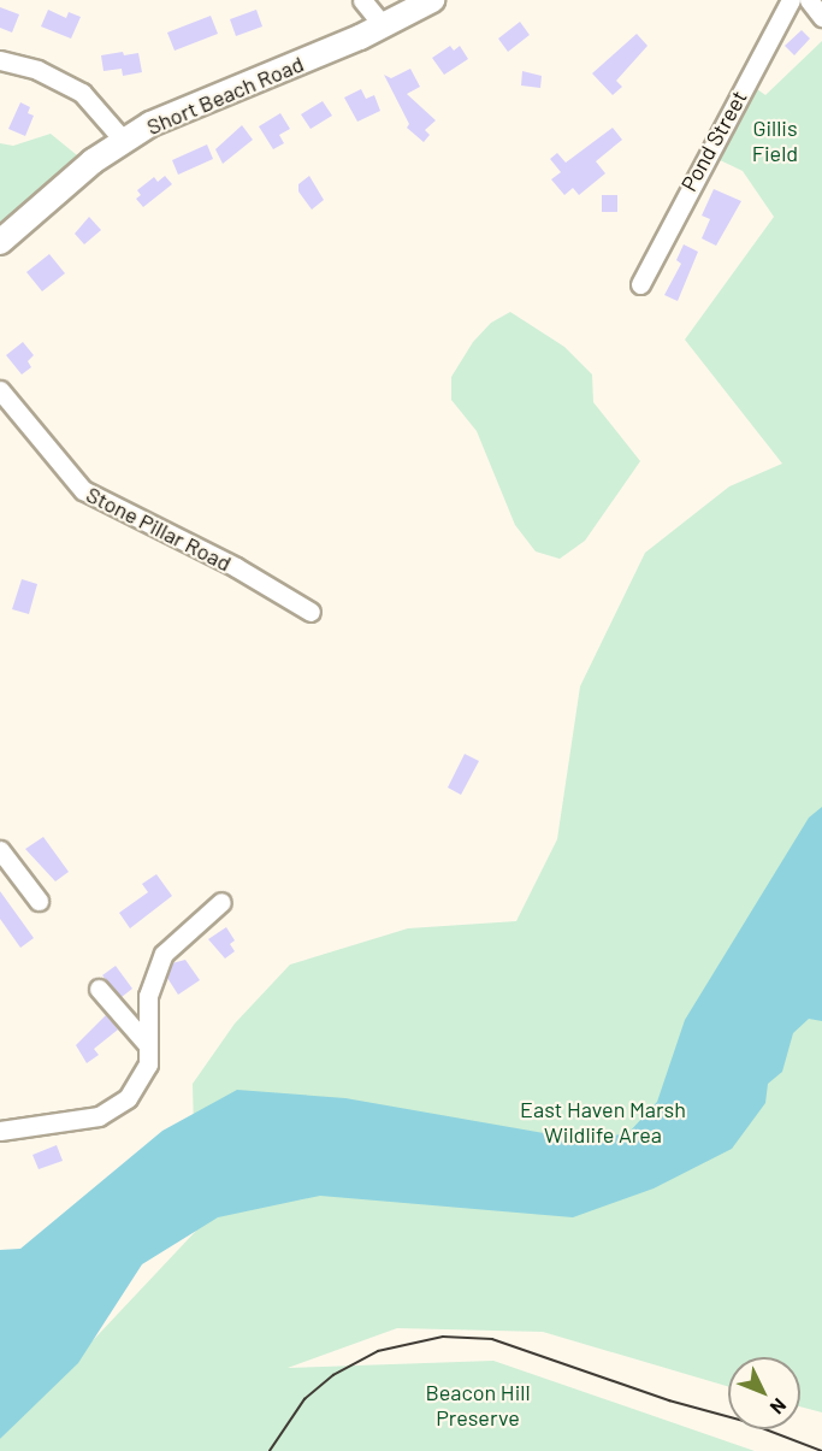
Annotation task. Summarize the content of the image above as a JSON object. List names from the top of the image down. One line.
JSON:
{"streets":{"main road":["Short Beach Road"],"street":["Pond Street","Stone Pillar Road"]},"parks":["Gillis Field","East Haven Marsh Wildlife Area","Beacon Hill Preserve"],"north":"bottom right"}
